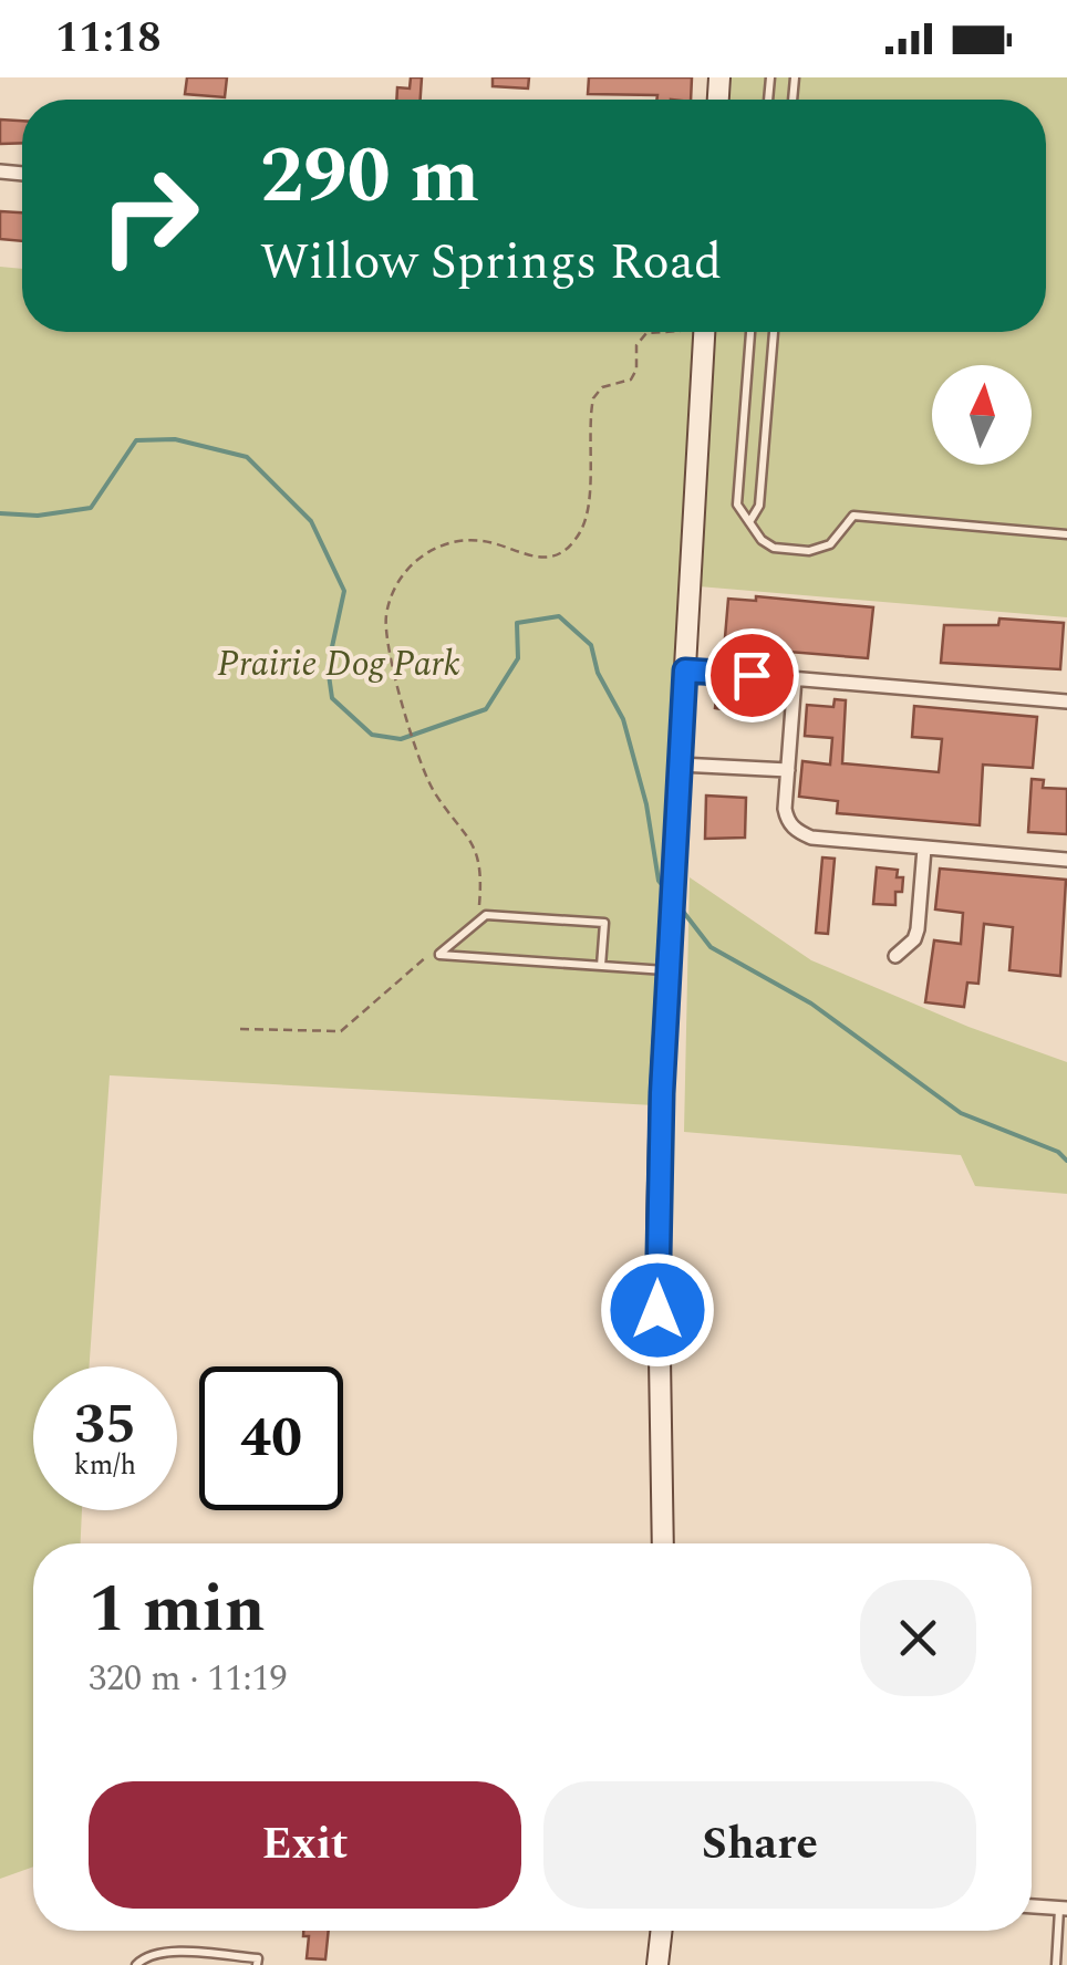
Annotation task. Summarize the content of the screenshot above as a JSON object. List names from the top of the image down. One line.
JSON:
{"parks":["Prairie Dog Park"],"north":"top","page":{"status":"11:18","turn":["290 m","Willow Springs Road"],"speed":"35 km/h","limit":"40","heading":["1 min","320 m · 11:19"],"buttons":["Exit","Share"]}}
